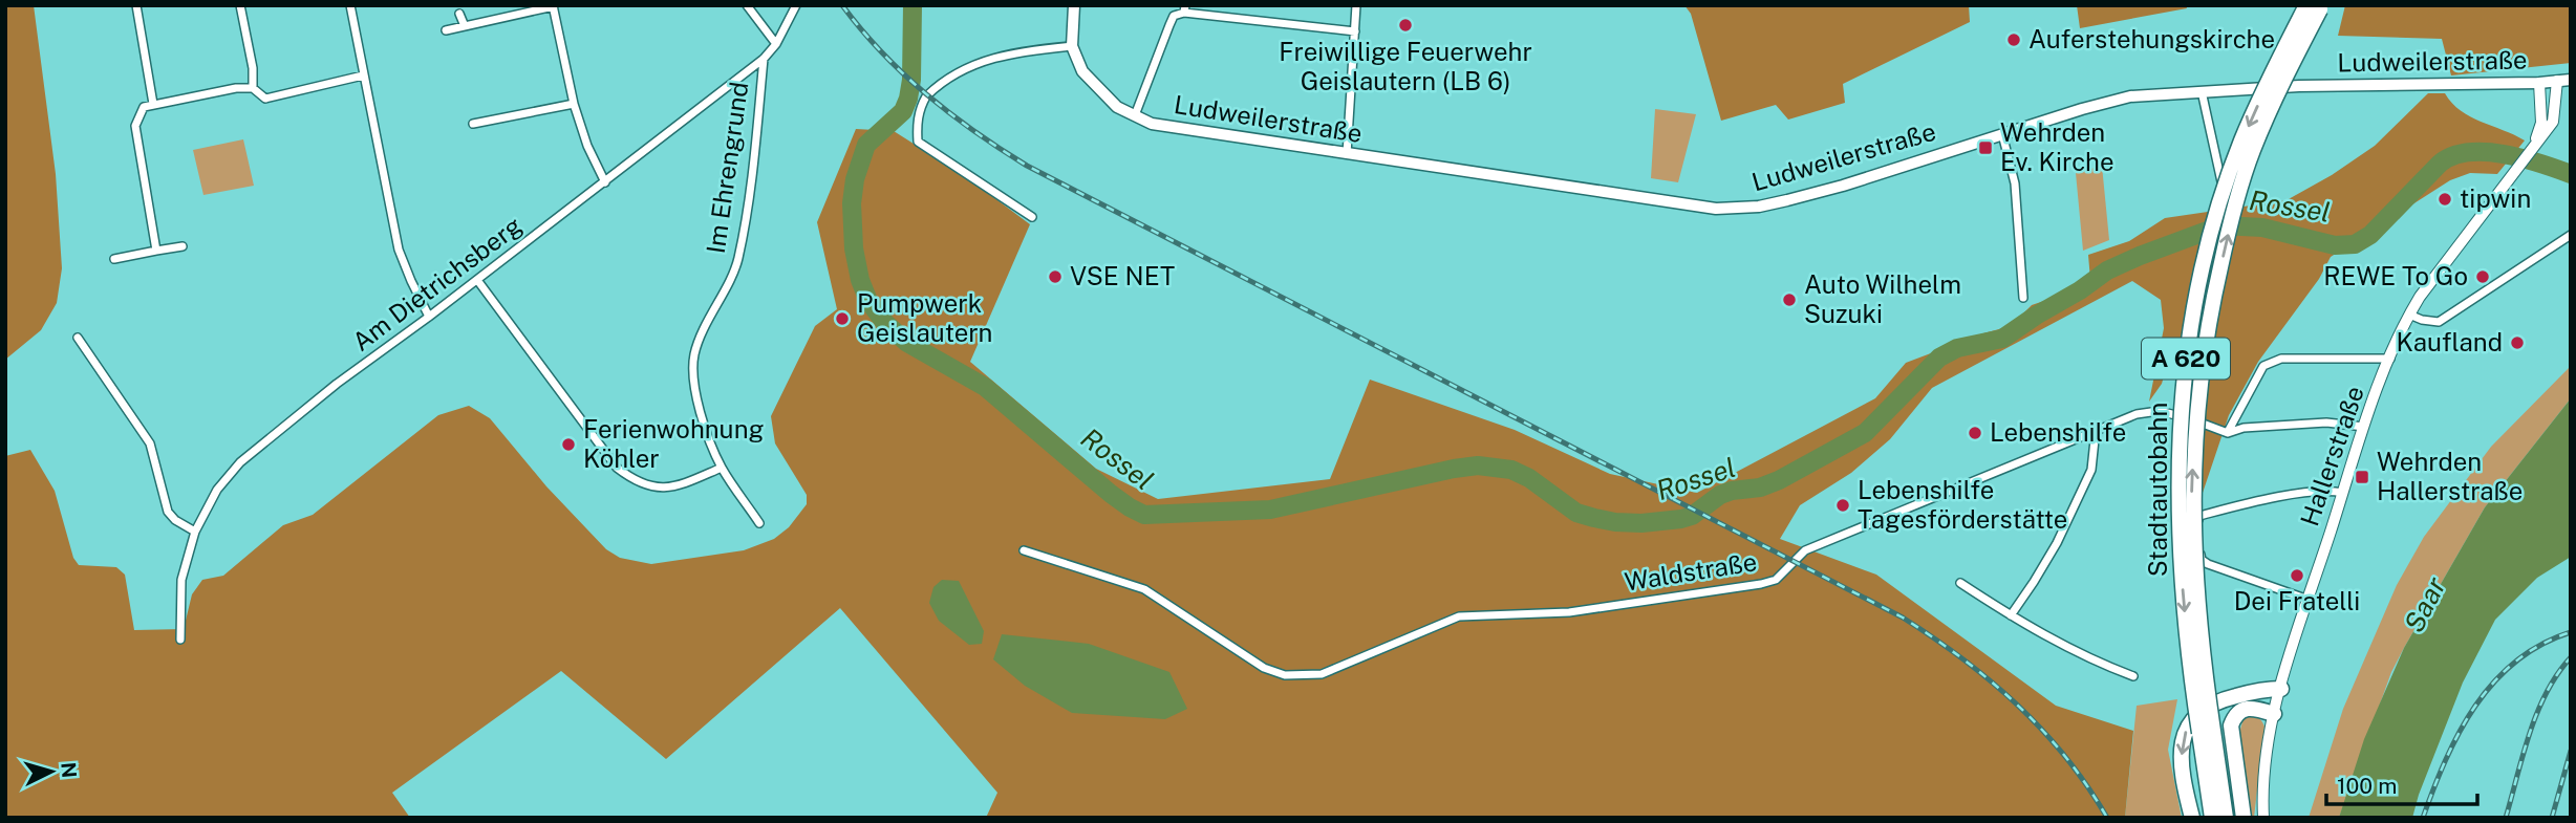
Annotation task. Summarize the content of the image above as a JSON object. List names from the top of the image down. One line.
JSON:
{"streets":{"highway":["A 620","Stadtautobahn"],"main road":["Ludweilerstraße"],"street":["Im Ehrengrund","Am Dietrichsberg","Hallerstraße","Waldstraße"]},"crossings":[["Ludweilerstraße","Hallerstraße"],["Im Ehrengrund","Am Dietrichsberg"],["A 620","Stadtautobahn"]],"water":["Rossel","Saar"],"places":{"other":["Freiwillige Feuerwehr Geislautern (LB 6)","Auferstehungskirche","tipwin","VSE NET","REWE To Go","Auto Wilhelm Suzuki","Pumpwerk Geislautern","Kaufland","Lebenshilfe","Ferienwohnung Köhler","Lebenshilfe Tagesförderstätte","Dei Fratelli"],"transit":["Wehrden Ev. Kirche","Wehrden Hallerstraße"]},"scale_bar":"100 m","north":"right"}
